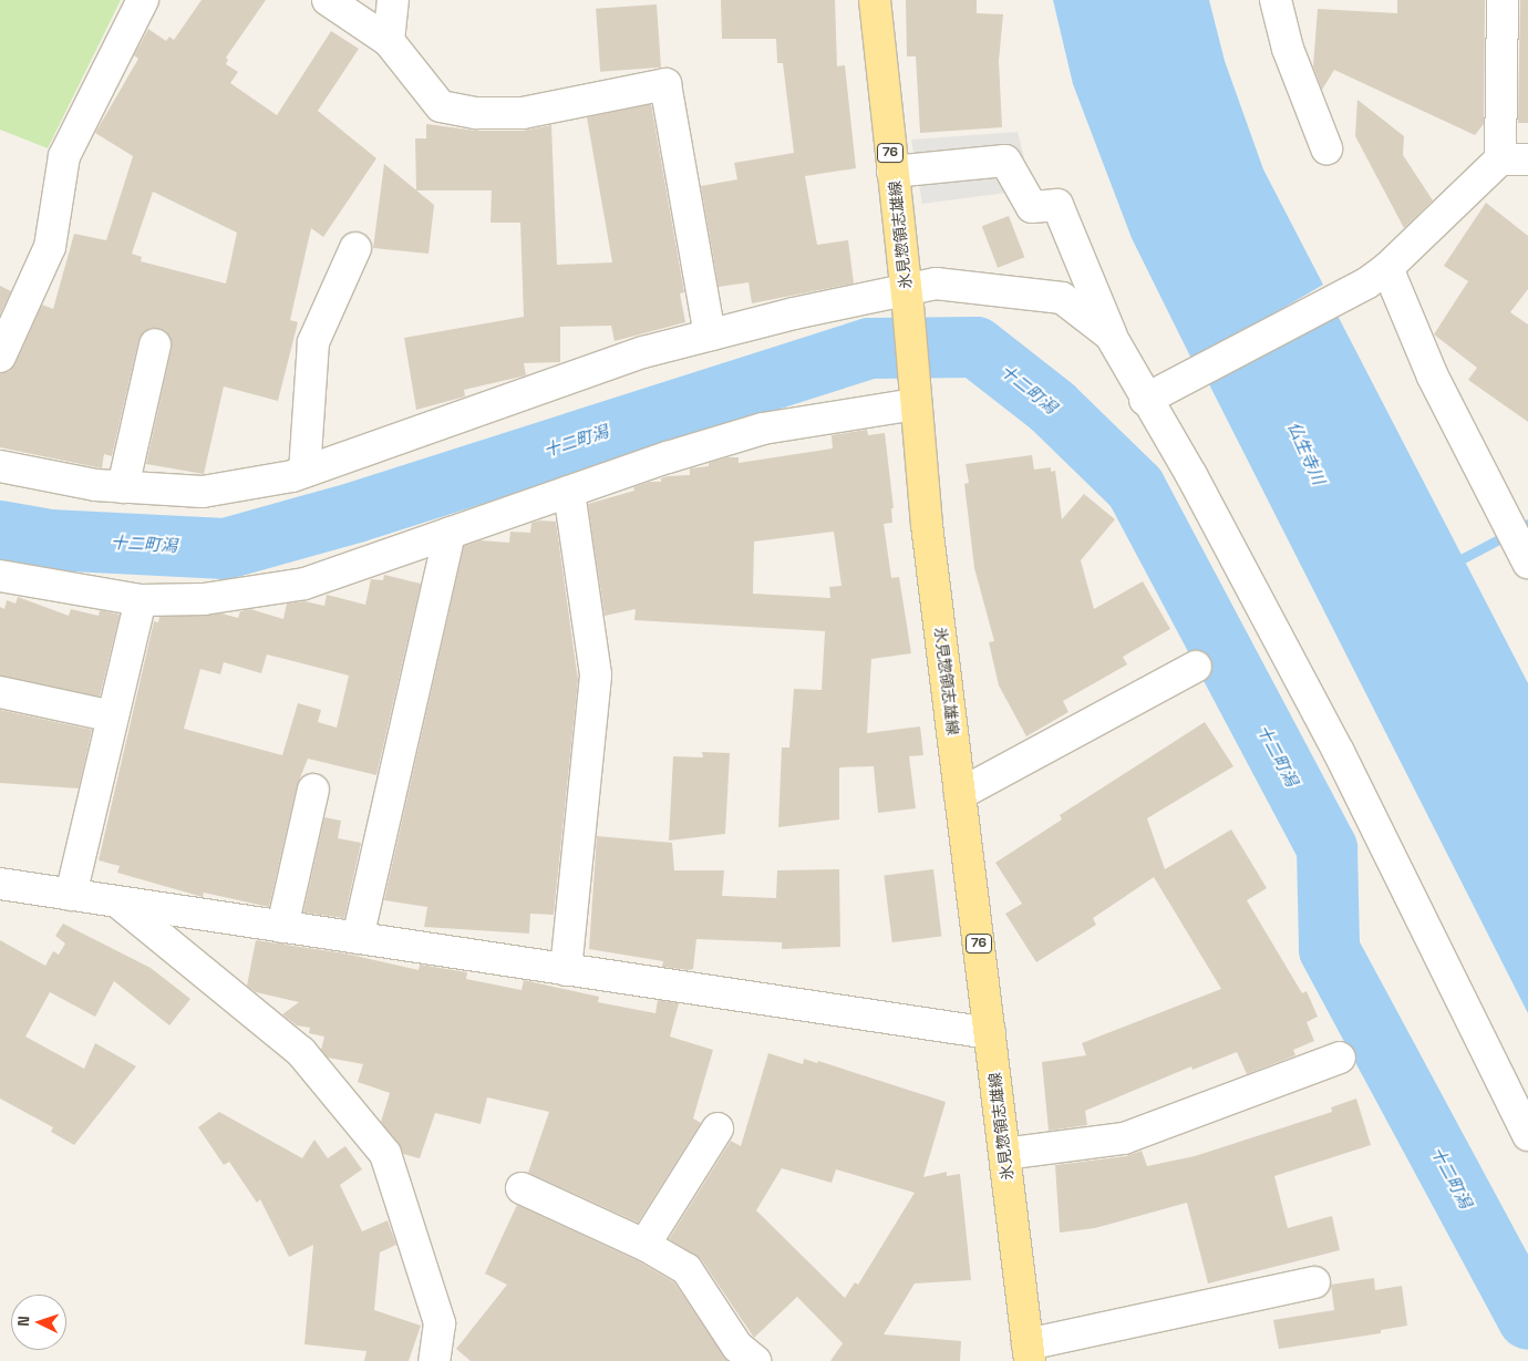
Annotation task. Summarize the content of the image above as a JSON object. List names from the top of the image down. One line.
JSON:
{"streets":{"main road":["76","氷見惣領志雄線"]},"water":["十二町潟","仏生寺川"],"north":"left"}
